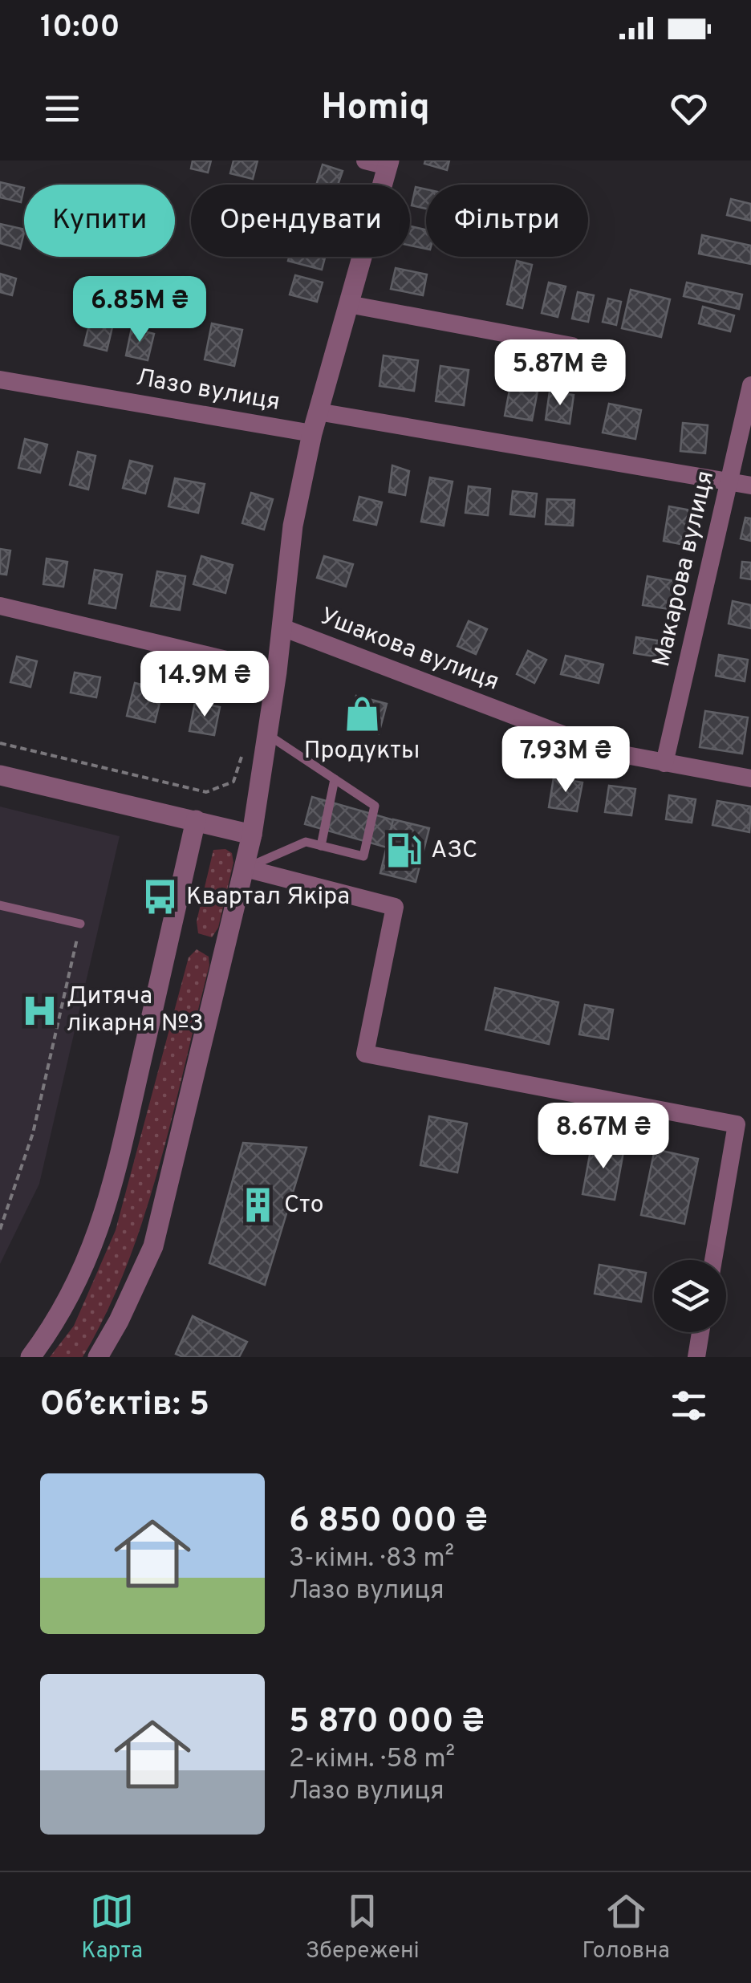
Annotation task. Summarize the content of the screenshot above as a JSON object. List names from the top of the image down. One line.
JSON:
{"streets":{"street":["Лазо вулиця","Макарова вулиця","Ушакова вулиця"]},"crossings":[["Макарова вулиця","Ушакова вулиця"]],"places":{"shop":["Продукты"],"fuel station":["АЗС"],"bus stop":["Квартал Якіра"],"hospital":["Дитяча лікарня №3"],"building":["Сто"]},"page":{"status":"10:00","header":"Homiq","chip":["Купити","Орендувати","Фільтри"],"price":["6.85M ₴","5.87M ₴","14.9M ₴","7.93M ₴","8.67M ₴"],"heading":"Об’єктів: 5","list":[{"name":"6 850 000 ₴","note":"3-кімн. · 83 m² · Лазо вулиця"},{"name":"5 870 000 ₴","note":"2-кімн. · 58 m² · Лазо вулиця"}],"tabs":["Карта","Збережені","Головна"]}}
